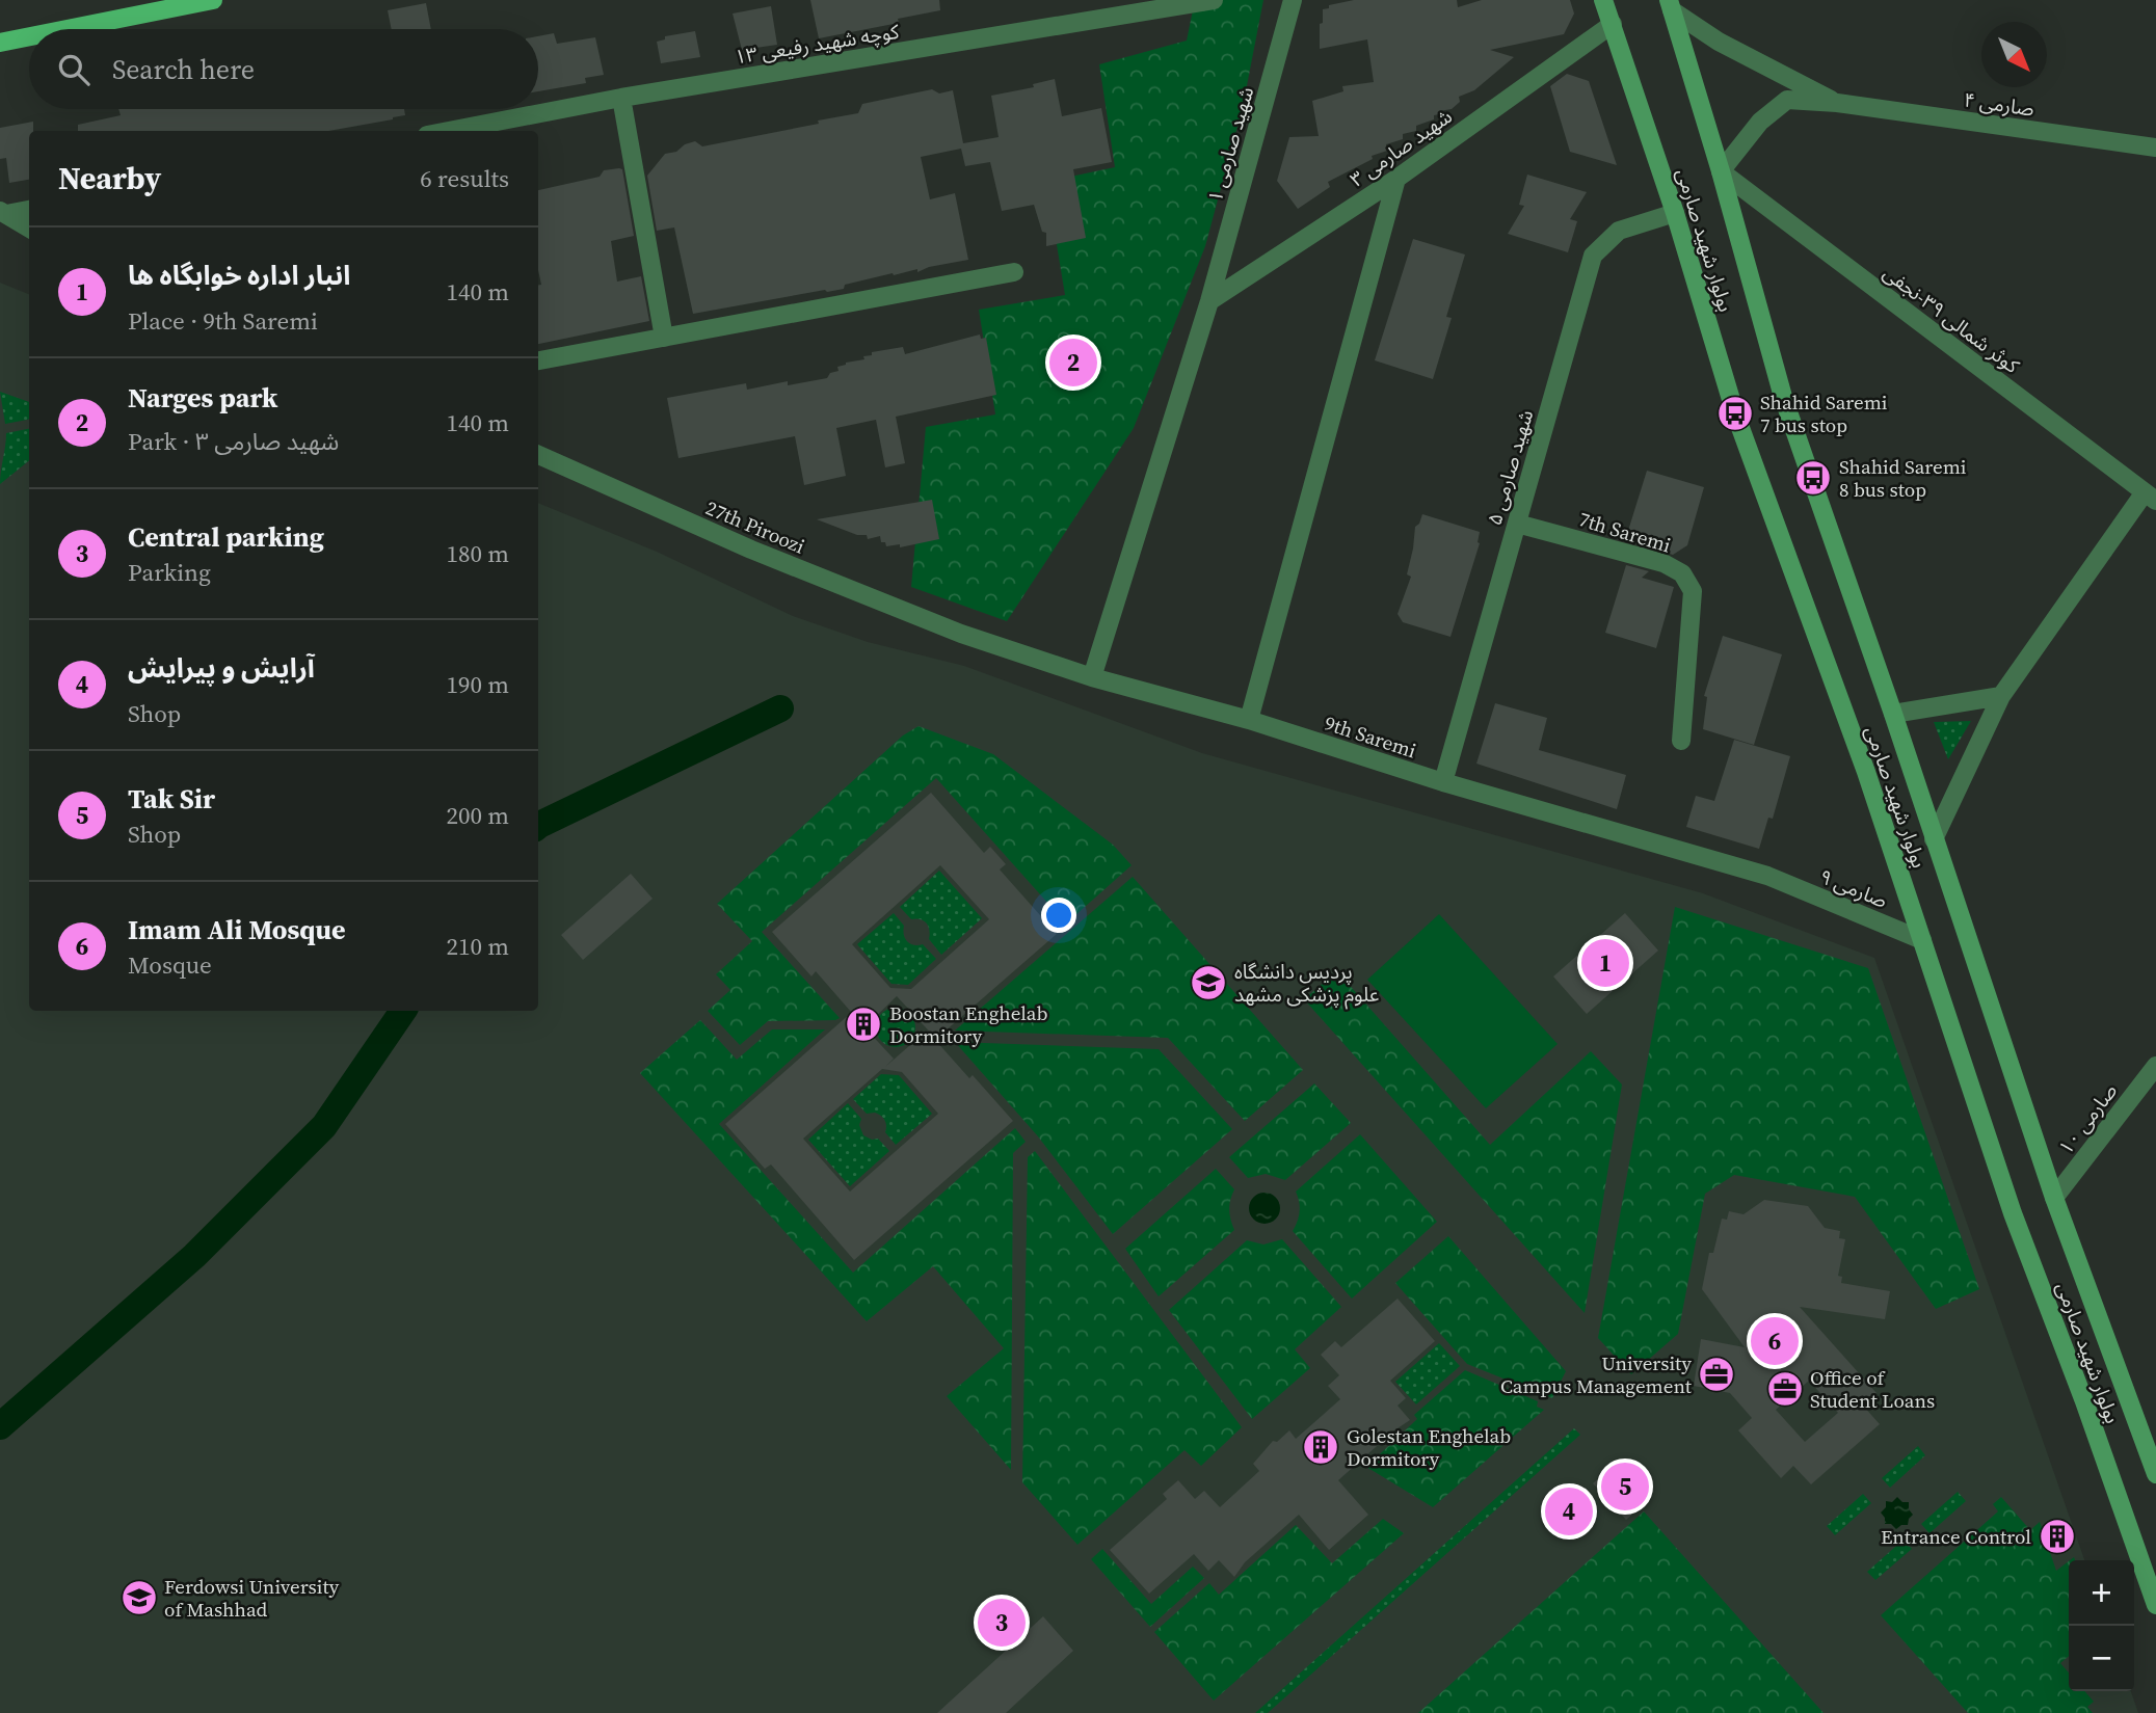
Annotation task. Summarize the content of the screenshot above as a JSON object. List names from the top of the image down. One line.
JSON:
{"streets":{"main road":["بولوار شهید صارمی"],"street":["کوچه شهید رفیعی ۱۳","صارمی ۴","شهید صارمی ۱","شهید صارمی ۳","کوثر شمالی ۳۹-نجفی","شهید صارمی ۵","27th Piroozi","7th Saremi","9th Saremi","صارمی ۹","صارمی ۱۰"]},"crossings":[["شهید صارمی ۱","شهید صارمی ۳"],["شهید صارمی ۱","9th Saremi"],["شهید صارمی ۳","بولوار شهید صارمی"],["بولوار شهید صارمی","کوثر شمالی ۳۹-نجفی"],["بولوار شهید صارمی","شهید صارمی ۵"],["بولوار شهید صارمی","صارمی ۹"],["بولوار شهید صارمی","صارمی ۱۰"],["شهید صارمی ۵","7th Saremi"],["شهید صارمی ۵","9th Saremi"],["شهید صارمی ۵","صارمی ۹"],["27th Piroozi","9th Saremi"],["9th Saremi","صارمی ۹"]],"places":{"bus stop":["Shahid Saremi 7 bus stop","Shahid Saremi 8 bus stop"],"school or university":["پردیس دانشگاه علوم پزشکی مشهد","Ferdowsi University of Mashhad"],"building":["Boostan Enghelab Dormitory","Golestan Enghelab Dormitory","Entrance Control"],"office":["University Campus Management","Office of Student Loans"]},"north":"bottom right","page":{"search":"Search here","heading":["Nearby","6 results"],"list":[{"mark":"1","name":"انبار اداره خوابگاه ها","note":"Place · 9th Saremi","value":"140 m"},{"mark":"2","name":"Narges park","note":"Park · شهید صارمی ۳","value":"140 m"},{"mark":"3","name":"Central parking","note":"Parking","value":"180 m"},{"mark":"4","name":"آرایش و پیرایش","note":"Shop","value":"190 m"},{"mark":"5","name":"Tak Sir","note":"Shop","value":"200 m"},{"mark":"6","name":"Imam Ali Mosque","note":"Mosque","value":"210 m"}],"pins":["2","1","6","5","4","3"],"map_buttons":["+","−"]}}
